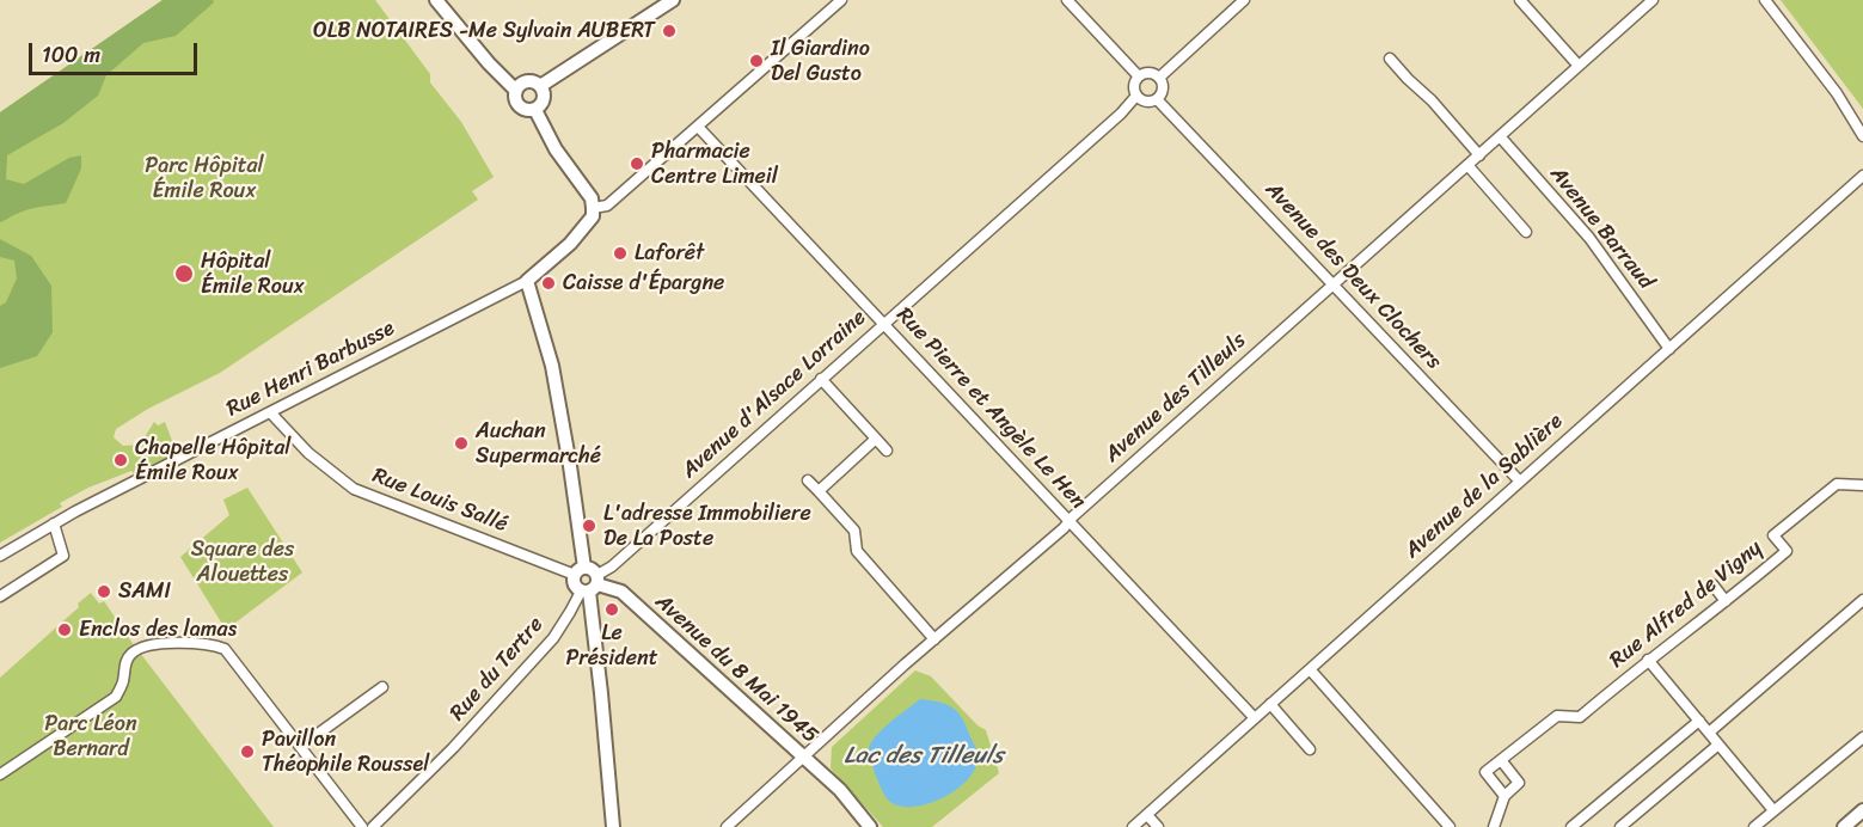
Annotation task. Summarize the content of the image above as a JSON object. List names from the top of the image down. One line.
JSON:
{"streets":{"street":["Avenue Barraud","Avenue des Deux Clochers","Rue Henri Barbusse","Avenue d'Alsace Lorraine","Avenue des Tilleuls","Rue Pierre et Angèle Le Hen","Avenue de la Sablière","Rue Louis Sallé","Rue Alfred de Vigny","Rue du Tertre","Avenue du 8 Mai 1945"]},"crossings":[["Avenue Barraud","Avenue des Tilleuls"],["Avenue Barraud","Avenue de la Sablière"],["Avenue des Deux Clochers","Avenue d'Alsace Lorraine"],["Avenue des Deux Clochers","Avenue des Tilleuls"],["Avenue des Deux Clochers","Avenue de la Sablière"],["Rue Henri Barbusse","Rue Louis Sallé"],["Avenue d'Alsace Lorraine","Rue Pierre et Angèle Le Hen"],["Avenue d'Alsace Lorraine","Rue du Tertre"],["Avenue d'Alsace Lorraine","Avenue du 8 Mai 1945"],["Avenue des Tilleuls","Rue Pierre et Angèle Le Hen"],["Avenue des Tilleuls","Avenue du 8 Mai 1945"],["Rue Pierre et Angèle Le Hen","Avenue de la Sablière"],["Rue Louis Sallé","Avenue du 8 Mai 1945"],["Rue du Tertre","Avenue du 8 Mai 1945"]],"water":["Lac des Tilleuls"],"parks":["Parc Hôpital Émile Roux","Square des Alouettes","Parc Léon Bernard"],"places":["OLB NOTAIRES -Me Sylvain AUBERT","Il Giardino Del Gusto","Pharmacie Centre Limeil","Laforêt","Hôpital Émile Roux","Caisse d'Épargne","Auchan Supermarché","Chapelle Hôpital Émile Roux","L'adresse Immobiliere De La Poste","SAMI","Le Président","Enclos des lamas","Pavillon Théophile Roussel"],"scale_bar":"100 m"}
